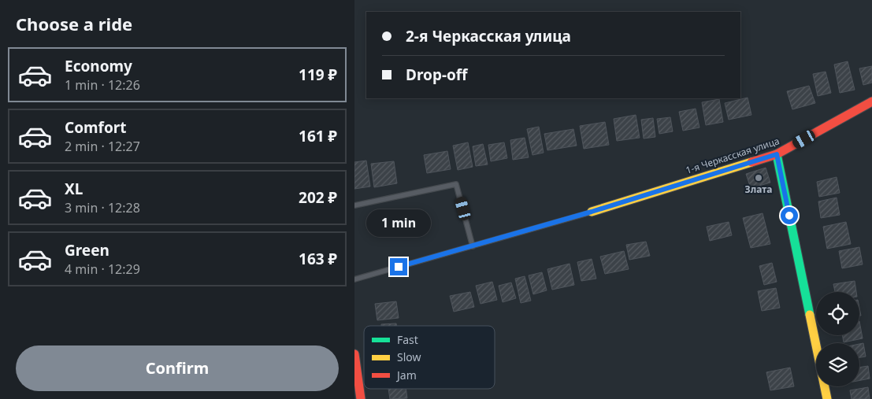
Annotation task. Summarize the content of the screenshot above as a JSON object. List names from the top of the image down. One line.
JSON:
{"streets":{"street":["1-я Черкасская улица"]},"places":["Злата"],"legend":["Fast","Slow","Jam"],"page":{"heading":"Choose a ride","banner":["2-я Черкасская улица","Drop-off"],"list":[{"name":"Economy","note":"1 min · 12:26","value":"119 ₽"},{"name":"Comfort","note":"2 min · 12:27","value":"161 ₽"},{"name":"XL","note":"3 min · 12:28","value":"202 ₽"},{"name":"Green","note":"4 min · 12:29","value":"163 ₽"}],"bubble":"1 min","buttons":"Confirm"}}
